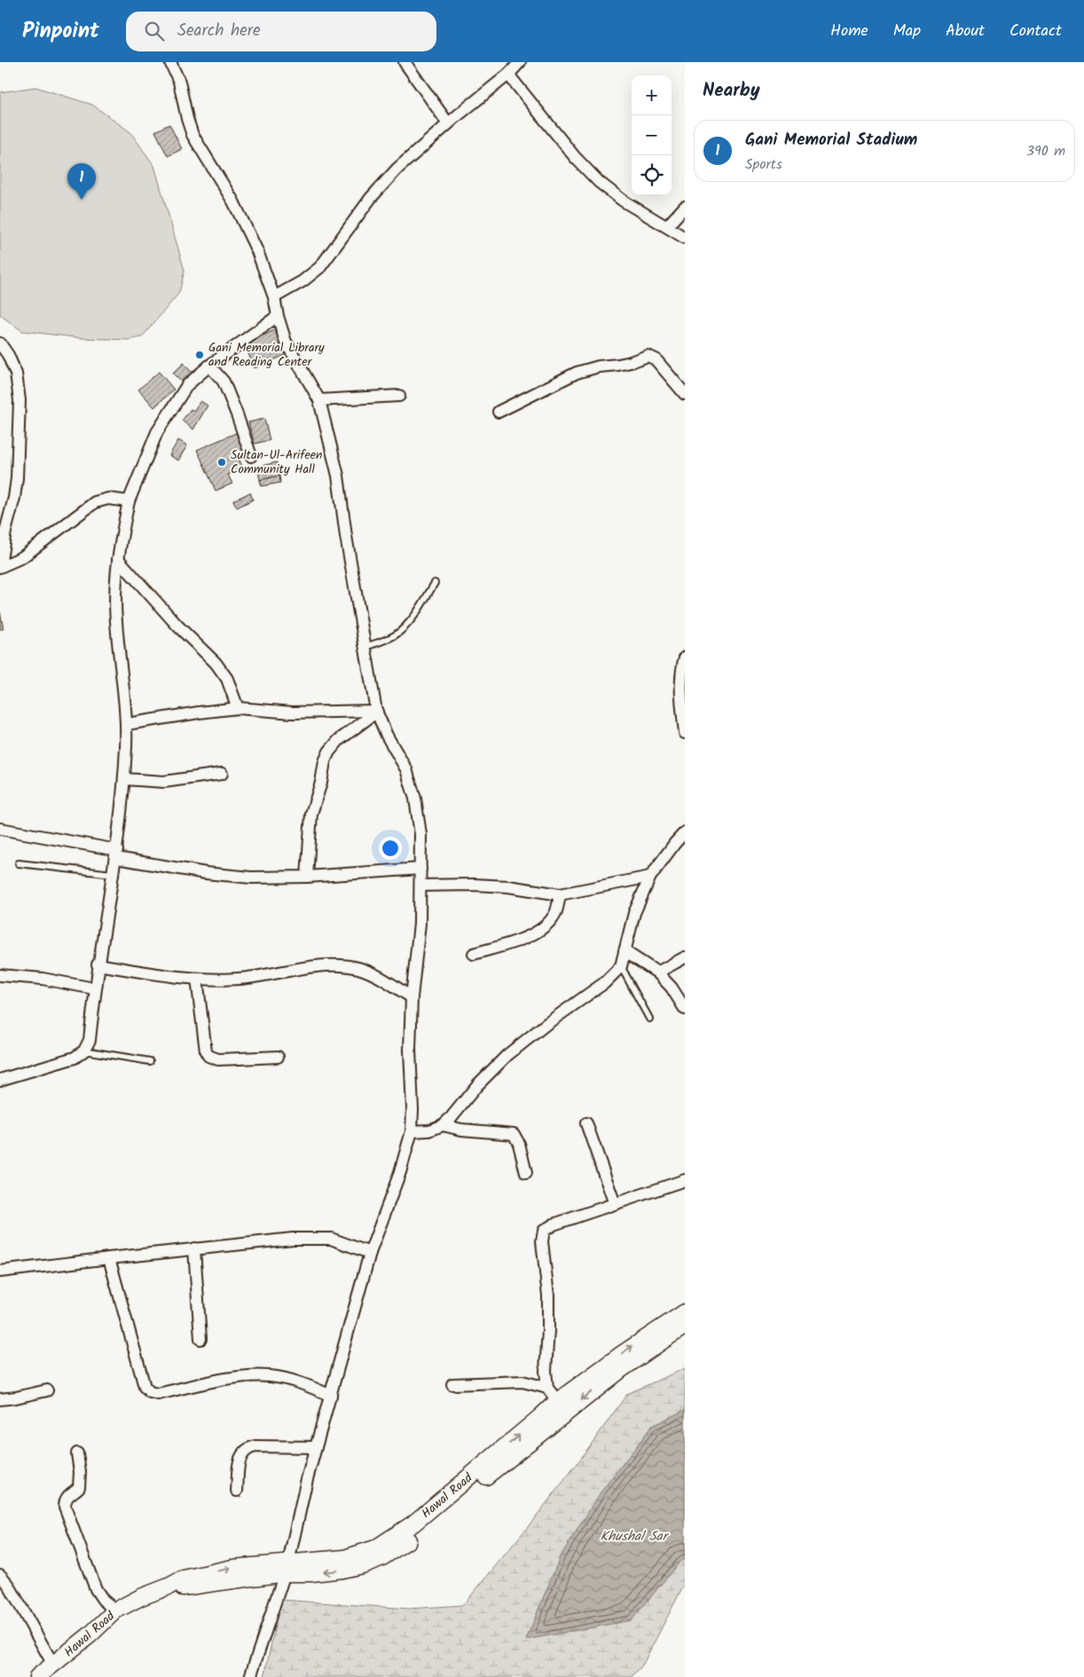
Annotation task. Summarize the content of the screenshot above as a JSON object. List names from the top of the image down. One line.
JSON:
{"streets":{"main road":["Hawal Road"]},"water":["Khushal Sar"],"places":["Gani Memorial Library and Reading Center","Sultan-Ul-Arifeen Community Hall"],"page":{"header":"Pinpoint","search":"Search here","nav":["Home","Map","About","Contact"],"heading":"Nearby","map_buttons":["+","−"],"list":[{"mark":"1","name":"Gani Memorial Stadium","note":"Sports","value":"390 m"}],"pins":"1"}}
